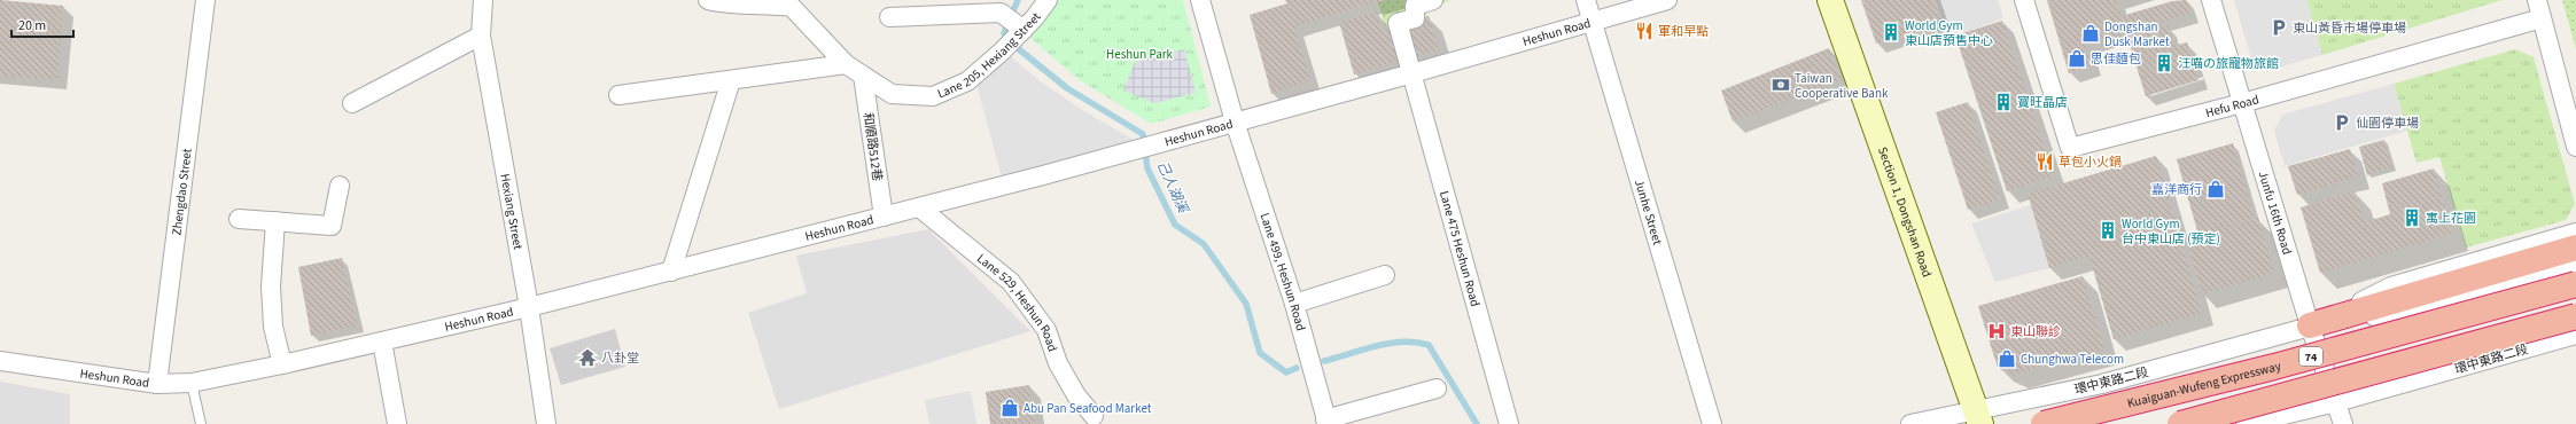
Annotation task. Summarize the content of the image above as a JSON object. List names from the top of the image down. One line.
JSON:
{"streets":{"highway":["74","Kuaiguan-Wufeng Expressway"],"main road":["Section 1, Dongshan Road"],"street":["Heshun Road","Lane 205, Hexiang Street","Hefu Road","和順路512巷","Zhengdao Street","Hexiang Street","Junhe Street","Junfu 16th Road","Lane 475 Heshun Road","Lane 499, Heshun Road","Lane 529, Heshun Road","環中東路二段"]},"crossings":[["Heshun Road","和順路512巷"],["Heshun Road","Zhengdao Street"],["Heshun Road","Hexiang Street"],["Heshun Road","Junhe Street"],["Heshun Road","Lane 475 Heshun Road"],["Heshun Road","Lane 499, Heshun Road"],["Heshun Road","Lane 529, Heshun Road"],["Lane 205, Hexiang Street","和順路512巷"],["Hefu Road","Junfu 16th Road"],["Section 1, Dongshan Road","環中東路二段"],["Junfu 16th Road","環中東路二段"]],"water":["己人湖溪"],"parks":["Heshun Park"],"places":{"parking":["東山黃昏市場停車場","仙園停車場"],"restaurant":["軍和早點","草包小火鍋"],"building":["World Gym 東山店預售中心","汪喵の旅寵物旅館","寶旺晶店","寓上花園","World Gym 台中東山店 (預定)"],"shop":["Dongshan Dusk Market","思佳麵包","嘉洋商行","Chunghwa Telecom","Abu Pan Seafood Market"],"bank":["Taiwan Cooperative Bank"],"hospital":["東山聯診"],"temple":["八卦堂"]},"scale_bar":"20 m"}
